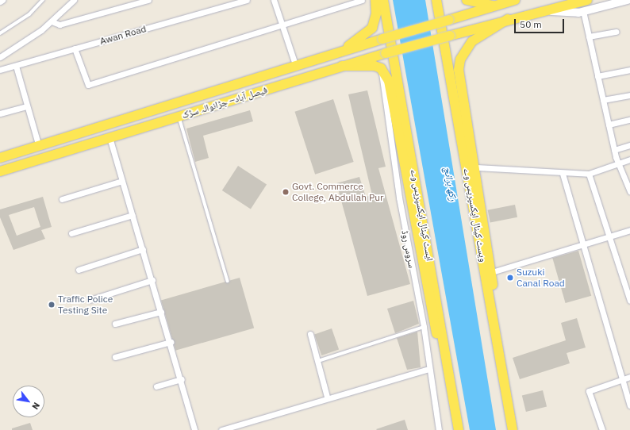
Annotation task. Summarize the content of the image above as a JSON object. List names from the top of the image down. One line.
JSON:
{"streets":{"main road":["فیصل آباد– جڑانوالہ سڑک","ایسٹ کینال ایکسپریس وے","ویسٹ کینال ایکسپریس وے"],"street":["Awan Road","سروس روڈ"]},"water":["رکھ برانچ"],"places":["Govt. Commerce College, Abdullah Pur","Suzuki Canal Road","Traffic Police Testing Site"],"scale_bar":"50 m","north":"bottom right"}
